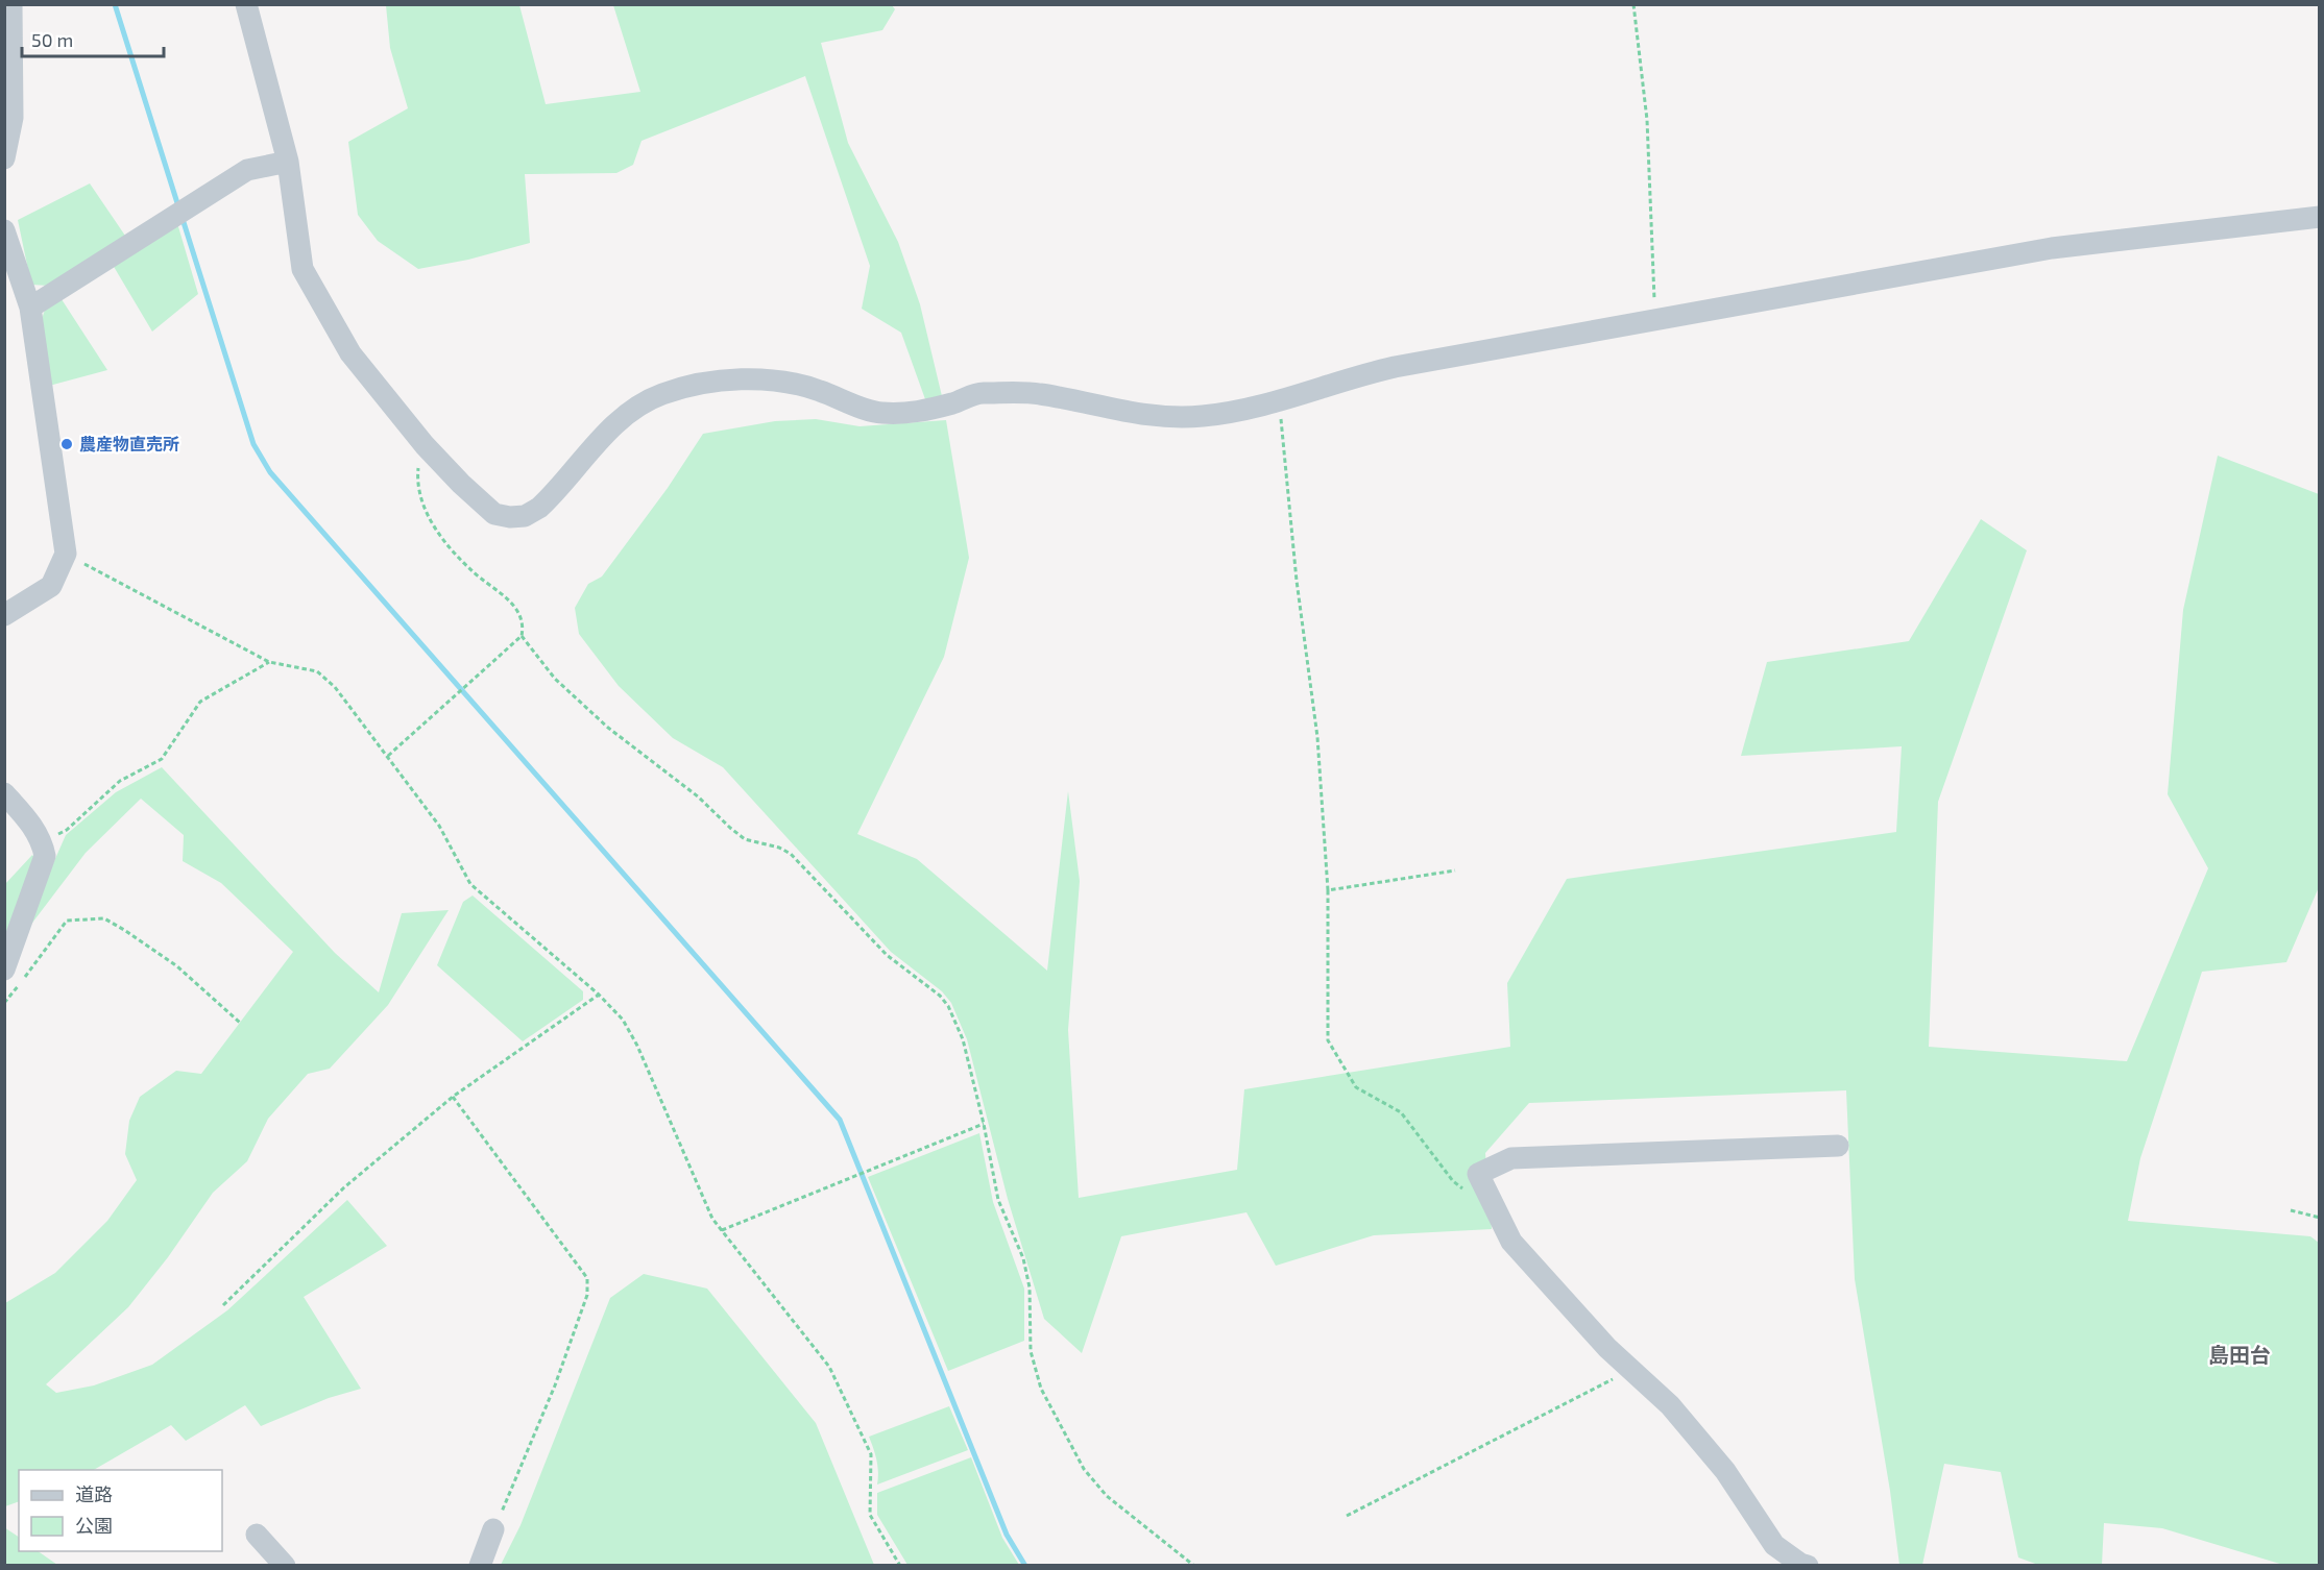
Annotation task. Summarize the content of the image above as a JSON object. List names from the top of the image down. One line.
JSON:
{"districts":["島田台"],"places":["農産物直売所"],"legend":["道路","公園"],"scale_bar":"50 m"}
